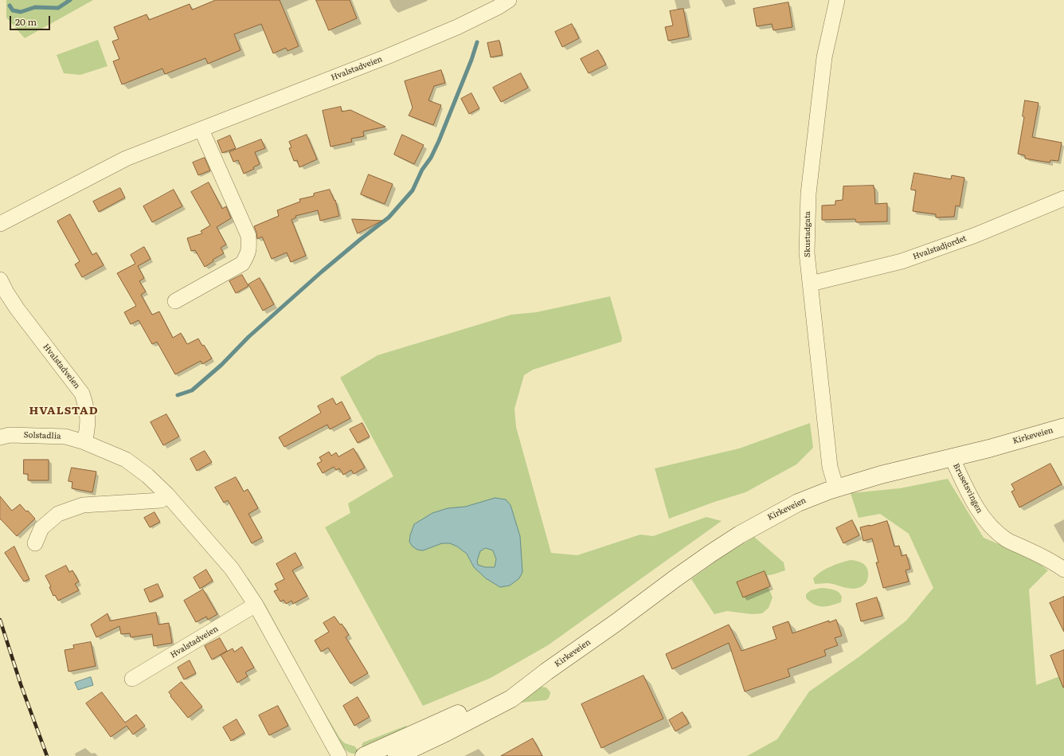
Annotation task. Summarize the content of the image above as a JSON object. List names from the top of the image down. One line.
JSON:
{"streets":{"main road":["Kirkeveien"],"street":["Hvalstadveien","Skustadgata","Hvalstadjordet","Solstadlia","Brusetsvingen"]},"crossings":[["Hvalstadveien","Solstadlia"],["Skustadgata","Hvalstadjordet"],["Skustadgata","Kirkeveien"],["Kirkeveien","Brusetsvingen"]],"districts":["HVALSTAD"],"scale_bar":"20 m"}
